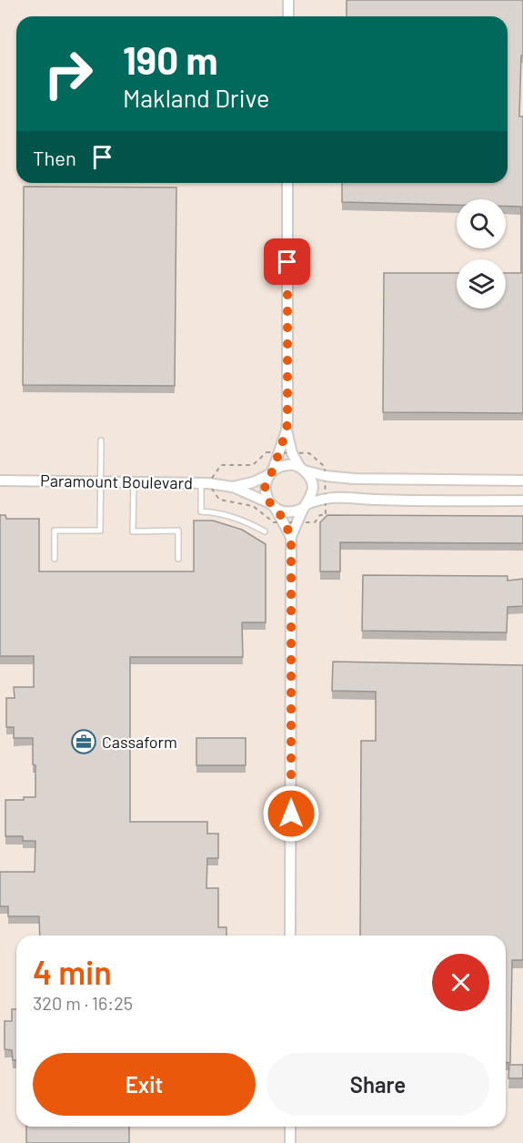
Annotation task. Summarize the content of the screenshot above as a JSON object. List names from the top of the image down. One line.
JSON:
{"streets":{"street":["Paramount Boulevard"]},"places":{"office":["Cassaform"]},"page":{"turn":["190 m","Makland Drive"],"then":"Then","heading":["4 min","320 m · 16:25"],"buttons":["Exit","Share"]}}
